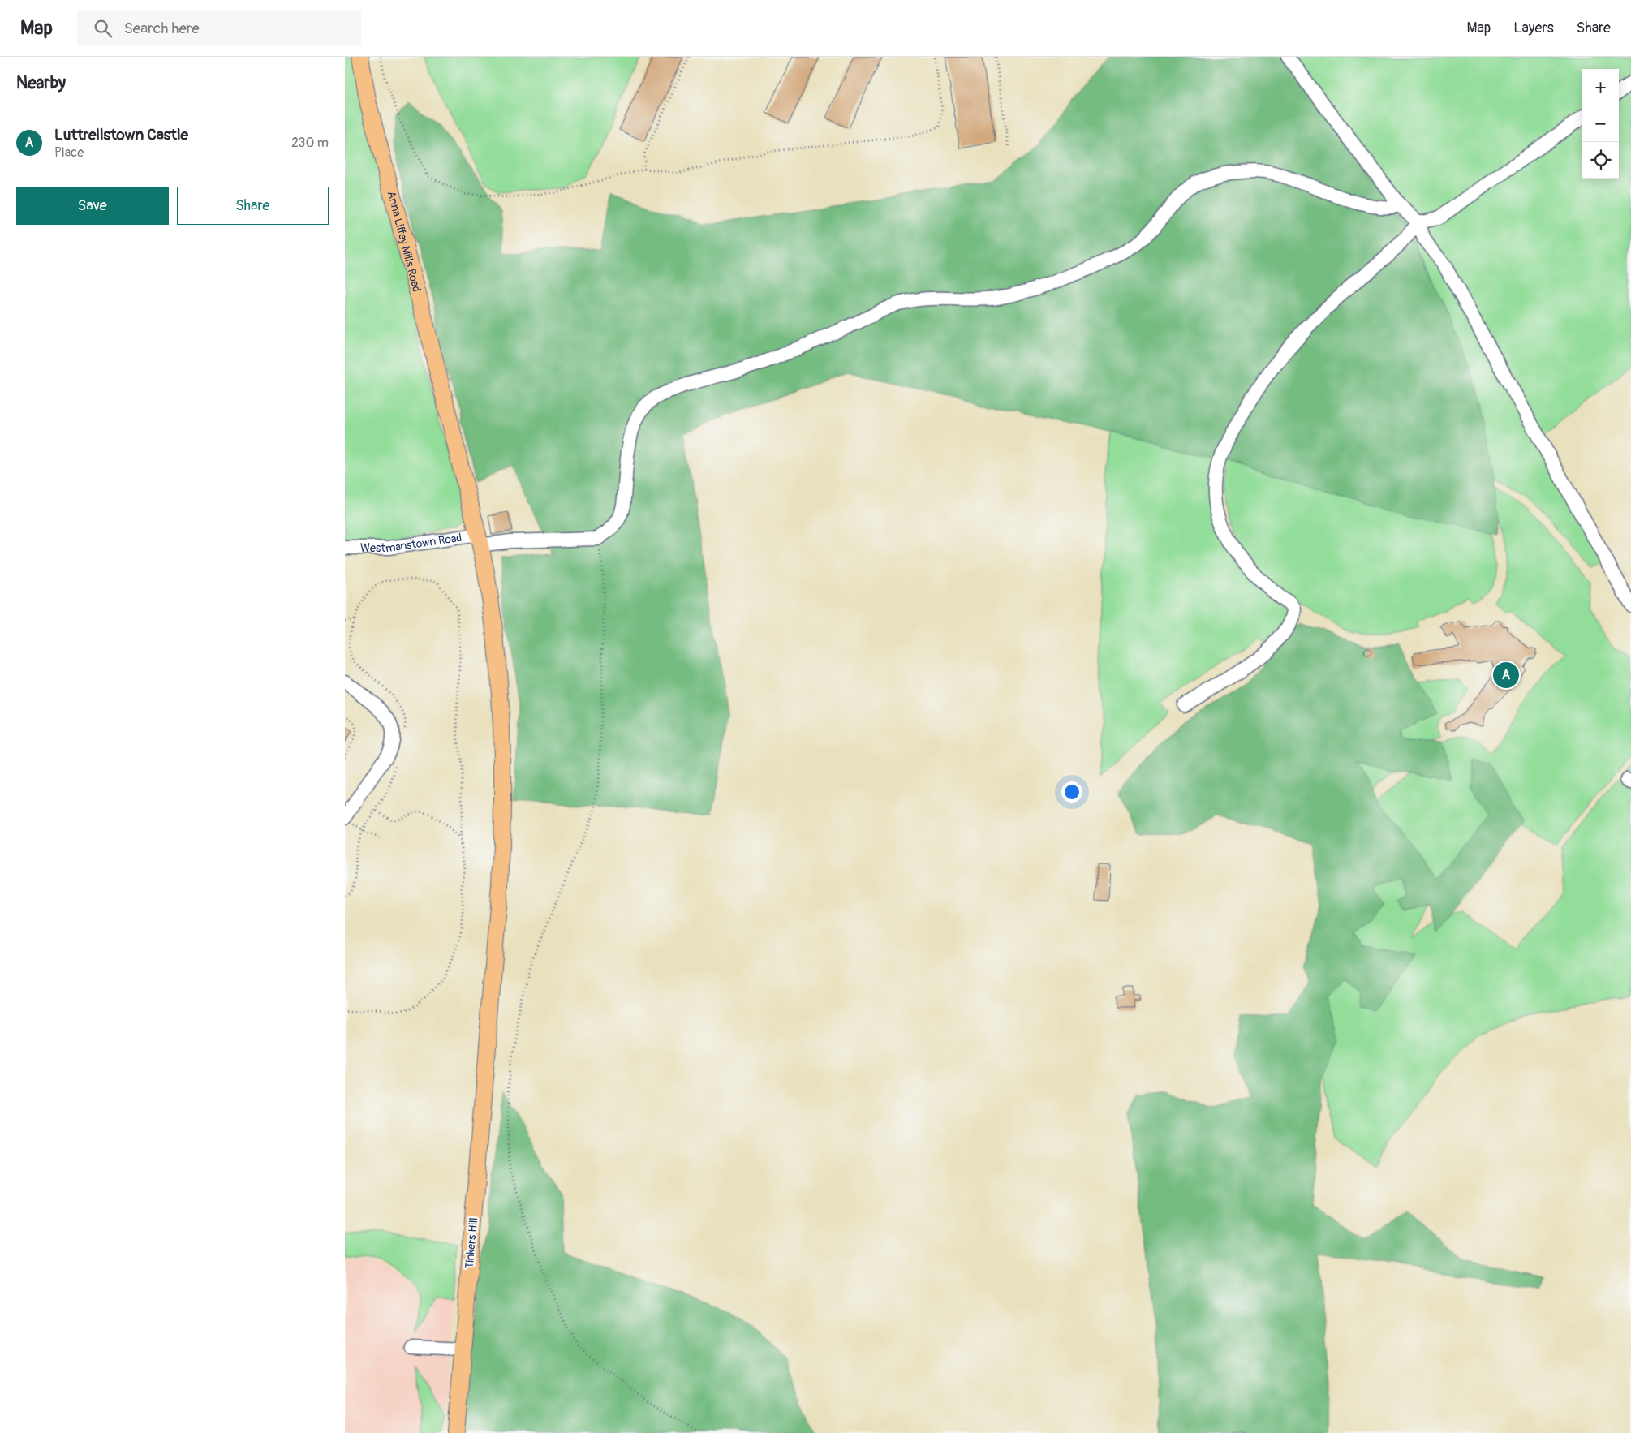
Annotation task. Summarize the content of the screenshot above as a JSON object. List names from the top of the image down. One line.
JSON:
{"streets":{"main road":["Anna Liffey Mills Road","Tinkers Hill"],"street":["Westmanstown Road"]},"crossings":[["Anna Liffey Mills Road","Westmanstown Road"],["Anna Liffey Mills Road","Tinkers Hill"],["Westmanstown Road","Tinkers Hill"]],"page":{"header":"Map","search":"Search here","nav":["Map","Layers","Share"],"heading":"Nearby","map_buttons":["+","−"],"list":[{"mark":"A","name":"Luttrellstown Castle","note":"Place","value":"230 m"}],"buttons":["Save","Share"],"pins":"A"}}
